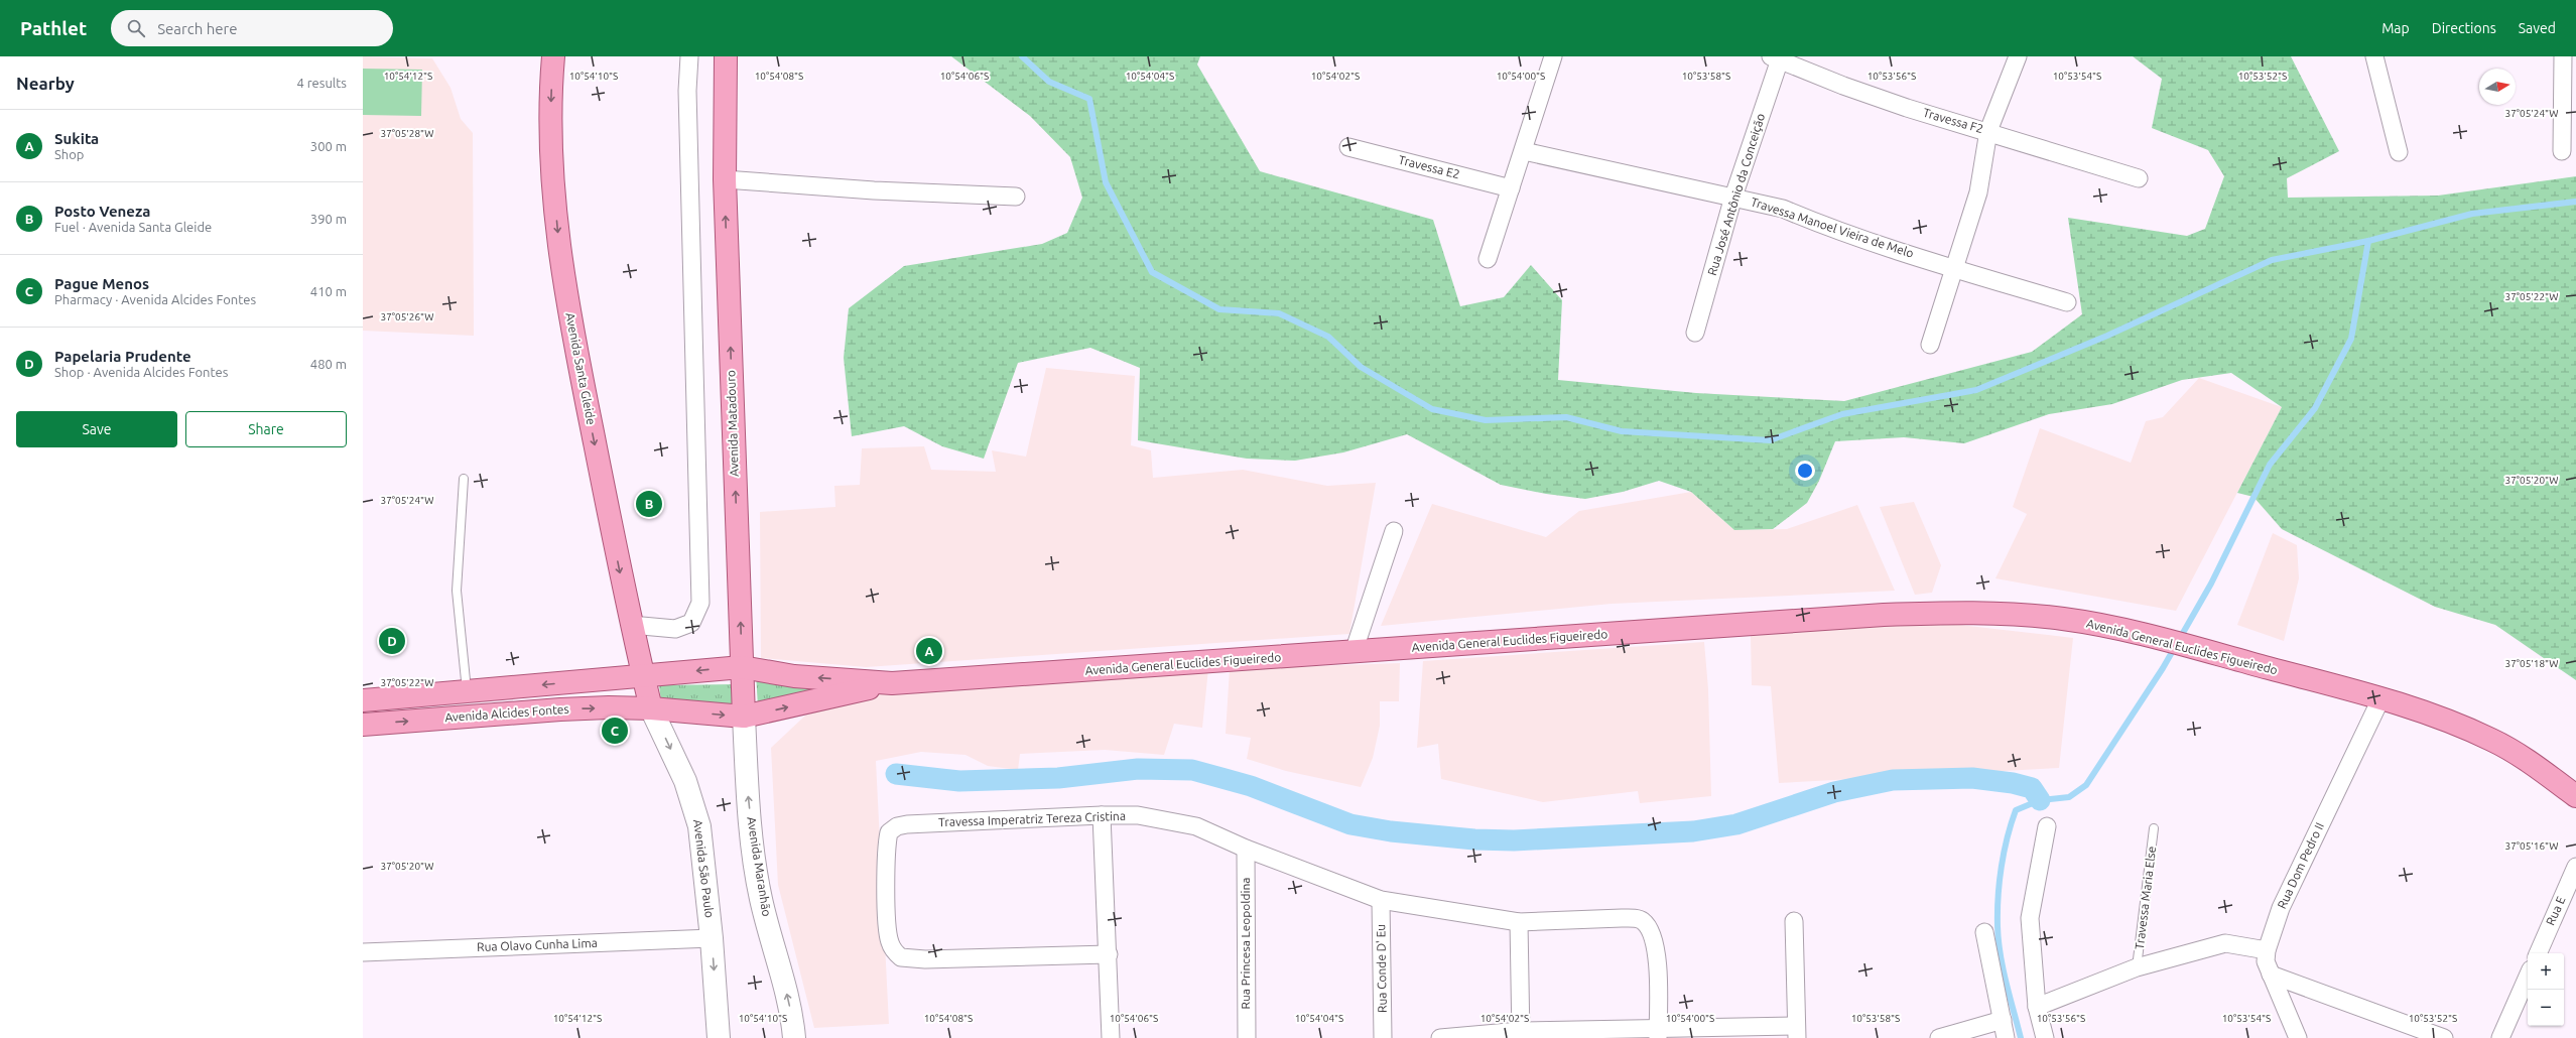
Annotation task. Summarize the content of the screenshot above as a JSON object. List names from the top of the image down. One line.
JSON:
{"streets":{"main road":["Avenida Santa Gleide","Avenida Matadouro","Avenida General Euclides Figueiredo","Avenida Alcides Fontes","Avenida Maranhão","Avenida São Paulo"],"street":["Travessa F2","Travessa E2","Rua José Antônio da Conceição","Travessa Manoel Vieira de Melo","Travessa Imperatriz Tereza Cristina","Rua Dom Pedro II","Rua E","Rua Princesa Leopoldina","Rua Olavo Cunha Lima","Rua Conde D' Eu"],"lane":["Travessa Maria Else"]},"crossings":[["Travessa F2","Rua José Antônio da Conceição"],["Rua José Antônio da Conceição","Travessa Manoel Vieira de Melo"],["Avenida Santa Gleide","Avenida Alcides Fontes"],["Avenida Santa Gleide","Avenida São Paulo"],["Avenida Matadouro","Avenida General Euclides Figueiredo"],["Avenida Matadouro","Avenida Alcides Fontes"],["Avenida Matadouro","Avenida Maranhão"],["Avenida General Euclides Figueiredo","Avenida Alcides Fontes"],["Avenida General Euclides Figueiredo","Rua Dom Pedro II"],["Avenida General Euclides Figueiredo","Avenida Maranhão"],["Avenida Alcides Fontes","Avenida Maranhão"],["Avenida Alcides Fontes","Avenida São Paulo"],["Travessa Imperatriz Tereza Cristina","Rua Princesa Leopoldina"],["Travessa Imperatriz Tereza Cristina","Rua Conde D' Eu"],["Avenida São Paulo","Rua Olavo Cunha Lima"]],"one_way":["Avenida Santa Gleide","Avenida Matadouro","Avenida Maranhão","Avenida São Paulo"],"north":"right","page":{"header":"Pathlet","search":"Search here","nav":["Map","Directions","Saved"],"heading":["Nearby","4 results"],"list":[{"mark":"A","name":"Sukita","note":"Shop","value":"300 m"},{"mark":"B","name":"Posto Veneza","note":"Fuel · Avenida Santa Gleide","value":"390 m"},{"mark":"C","name":"Pague Menos","note":"Pharmacy · Avenida Alcides Fontes","value":"410 m"},{"mark":"D","name":"Papelaria Prudente","note":"Shop · Avenida Alcides Fontes","value":"480 m"}],"buttons":["Save","Share"],"pins":["B","D","A","C"],"map_buttons":["+","−"]},"coordinates":["10°54'12\"S","10°54'10\"S","10°54'08\"S","10°54'06\"S","10°54'04\"S","10°54'02\"S","10°54'00\"S","10°53'58\"S","10°53'56\"S","10°53'54\"S","10°53'52\"S","37°05'24\"W","37°05'28\"W","37°05'22\"W","37°05'26\"W","37°05'20\"W","37°05'18\"W","37°05'16\"W"]}
